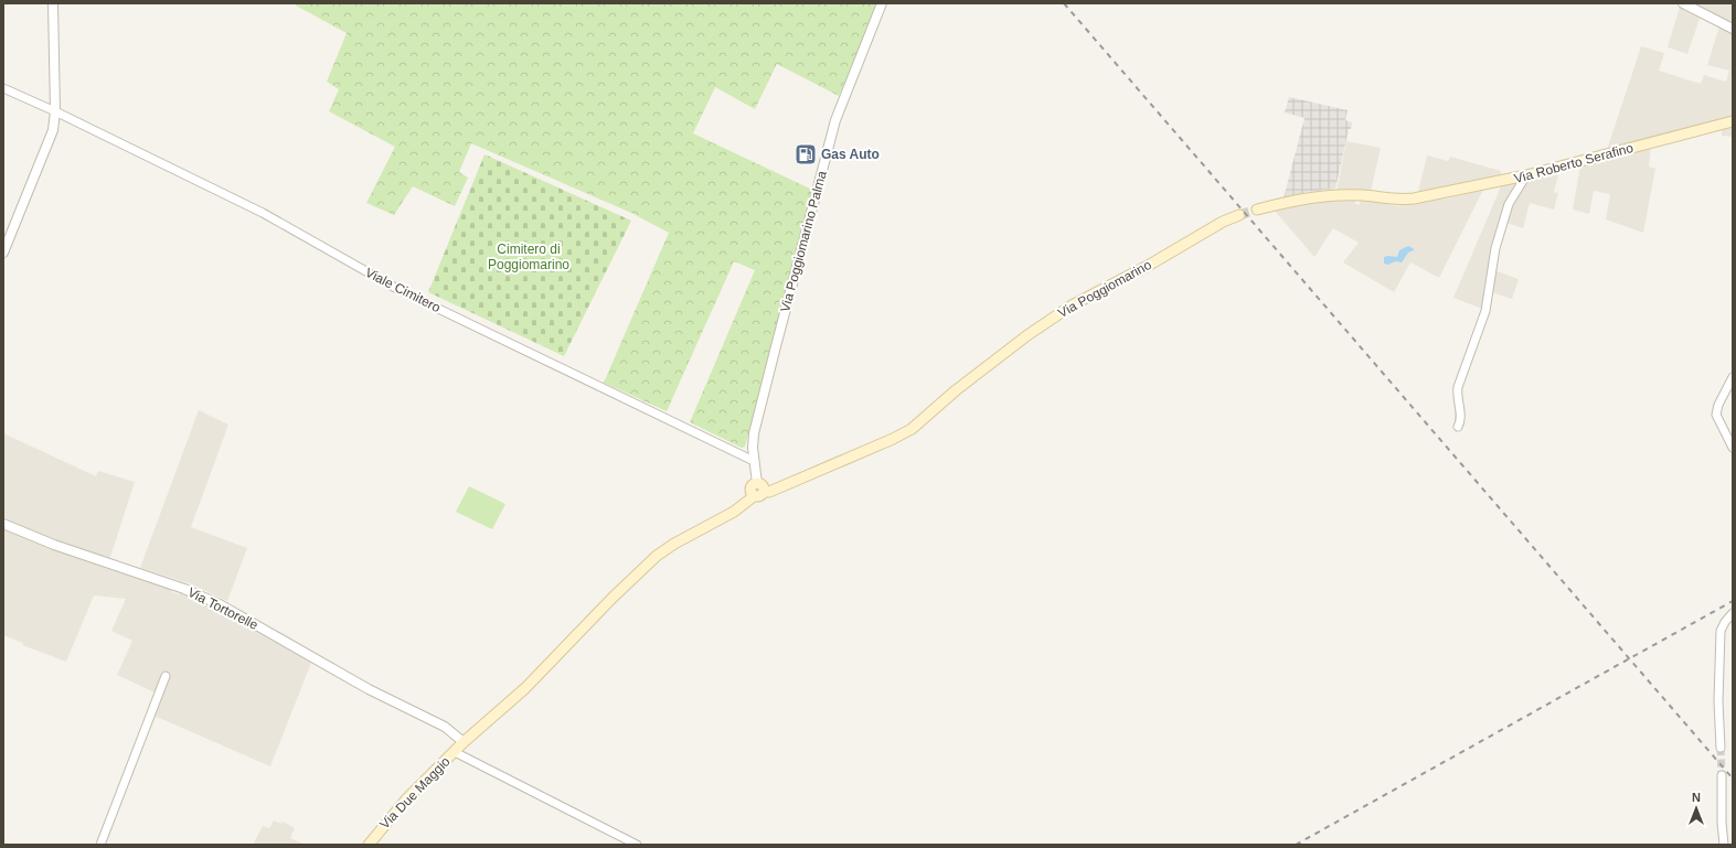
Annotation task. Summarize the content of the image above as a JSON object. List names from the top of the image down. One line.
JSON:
{"streets":{"main road":["Via Roberto Serafino","Via Poggiomarino","Via Due Maggio"],"street":["Via Poggiomarino Palma","Viale Cimitero","Via Tortorelle"]},"crossings":[["Via Poggiomarino Palma","Viale Cimitero"],["Via Poggiomarino","Via Due Maggio"],["Via Tortorelle","Via Due Maggio"]],"parks":["Cimitero di Poggiomarino"],"places":{"fuel station":["Gas Auto"]},"north":"top"}
